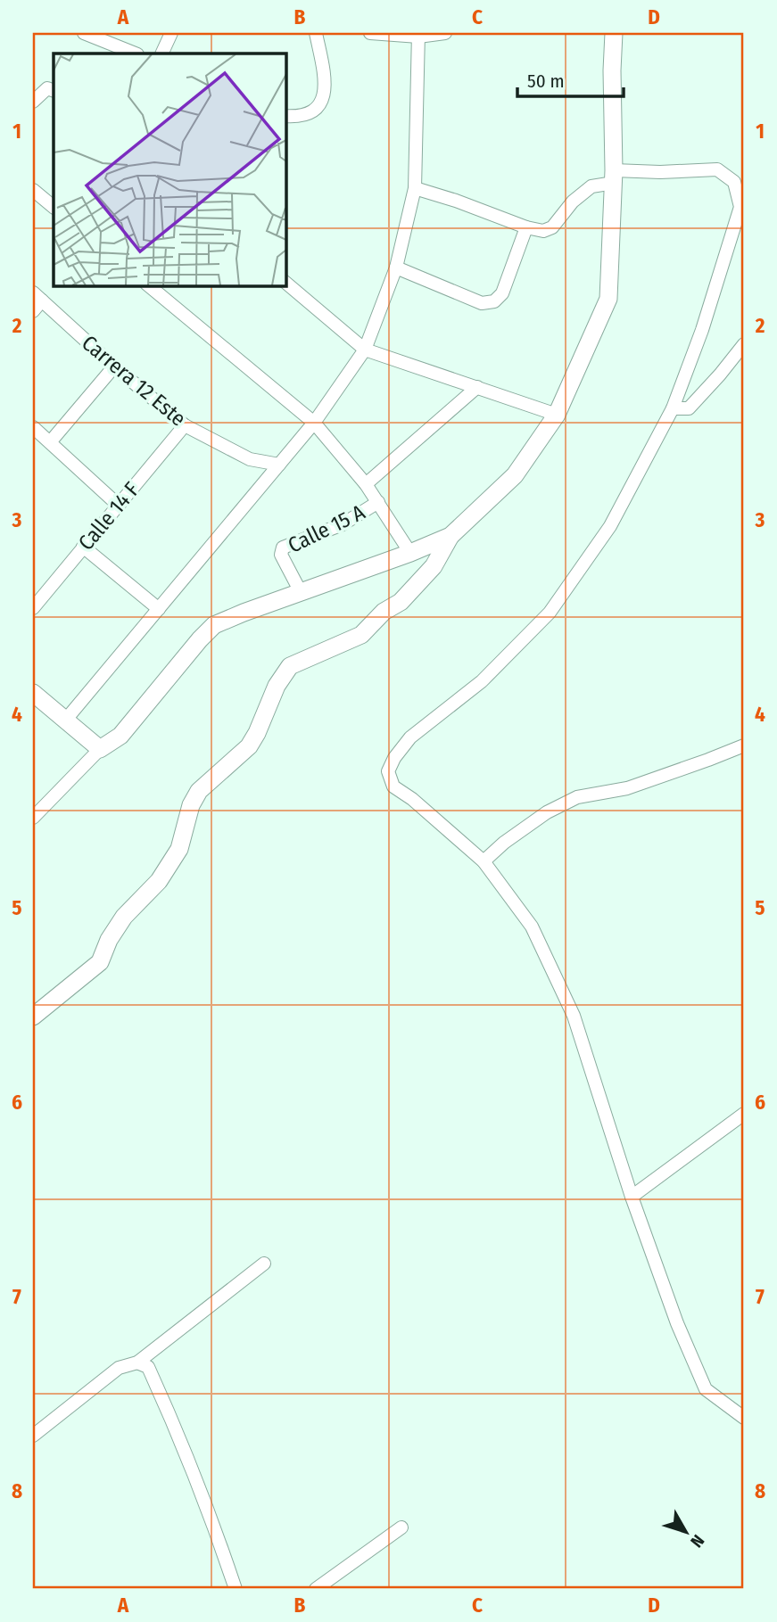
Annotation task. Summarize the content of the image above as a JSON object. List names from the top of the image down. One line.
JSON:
{"streets":{"street":["Carrera 12 Este","Calle 14 F","Calle 15 A"]},"crossings":[["Carrera 12 Este","Calle 14 F"]],"scale_bar":"50 m","north":"bottom right","grid":{"columns":["A","B","C","D"],"rows":["1","2","3","4","5","6","7","8"]}}
